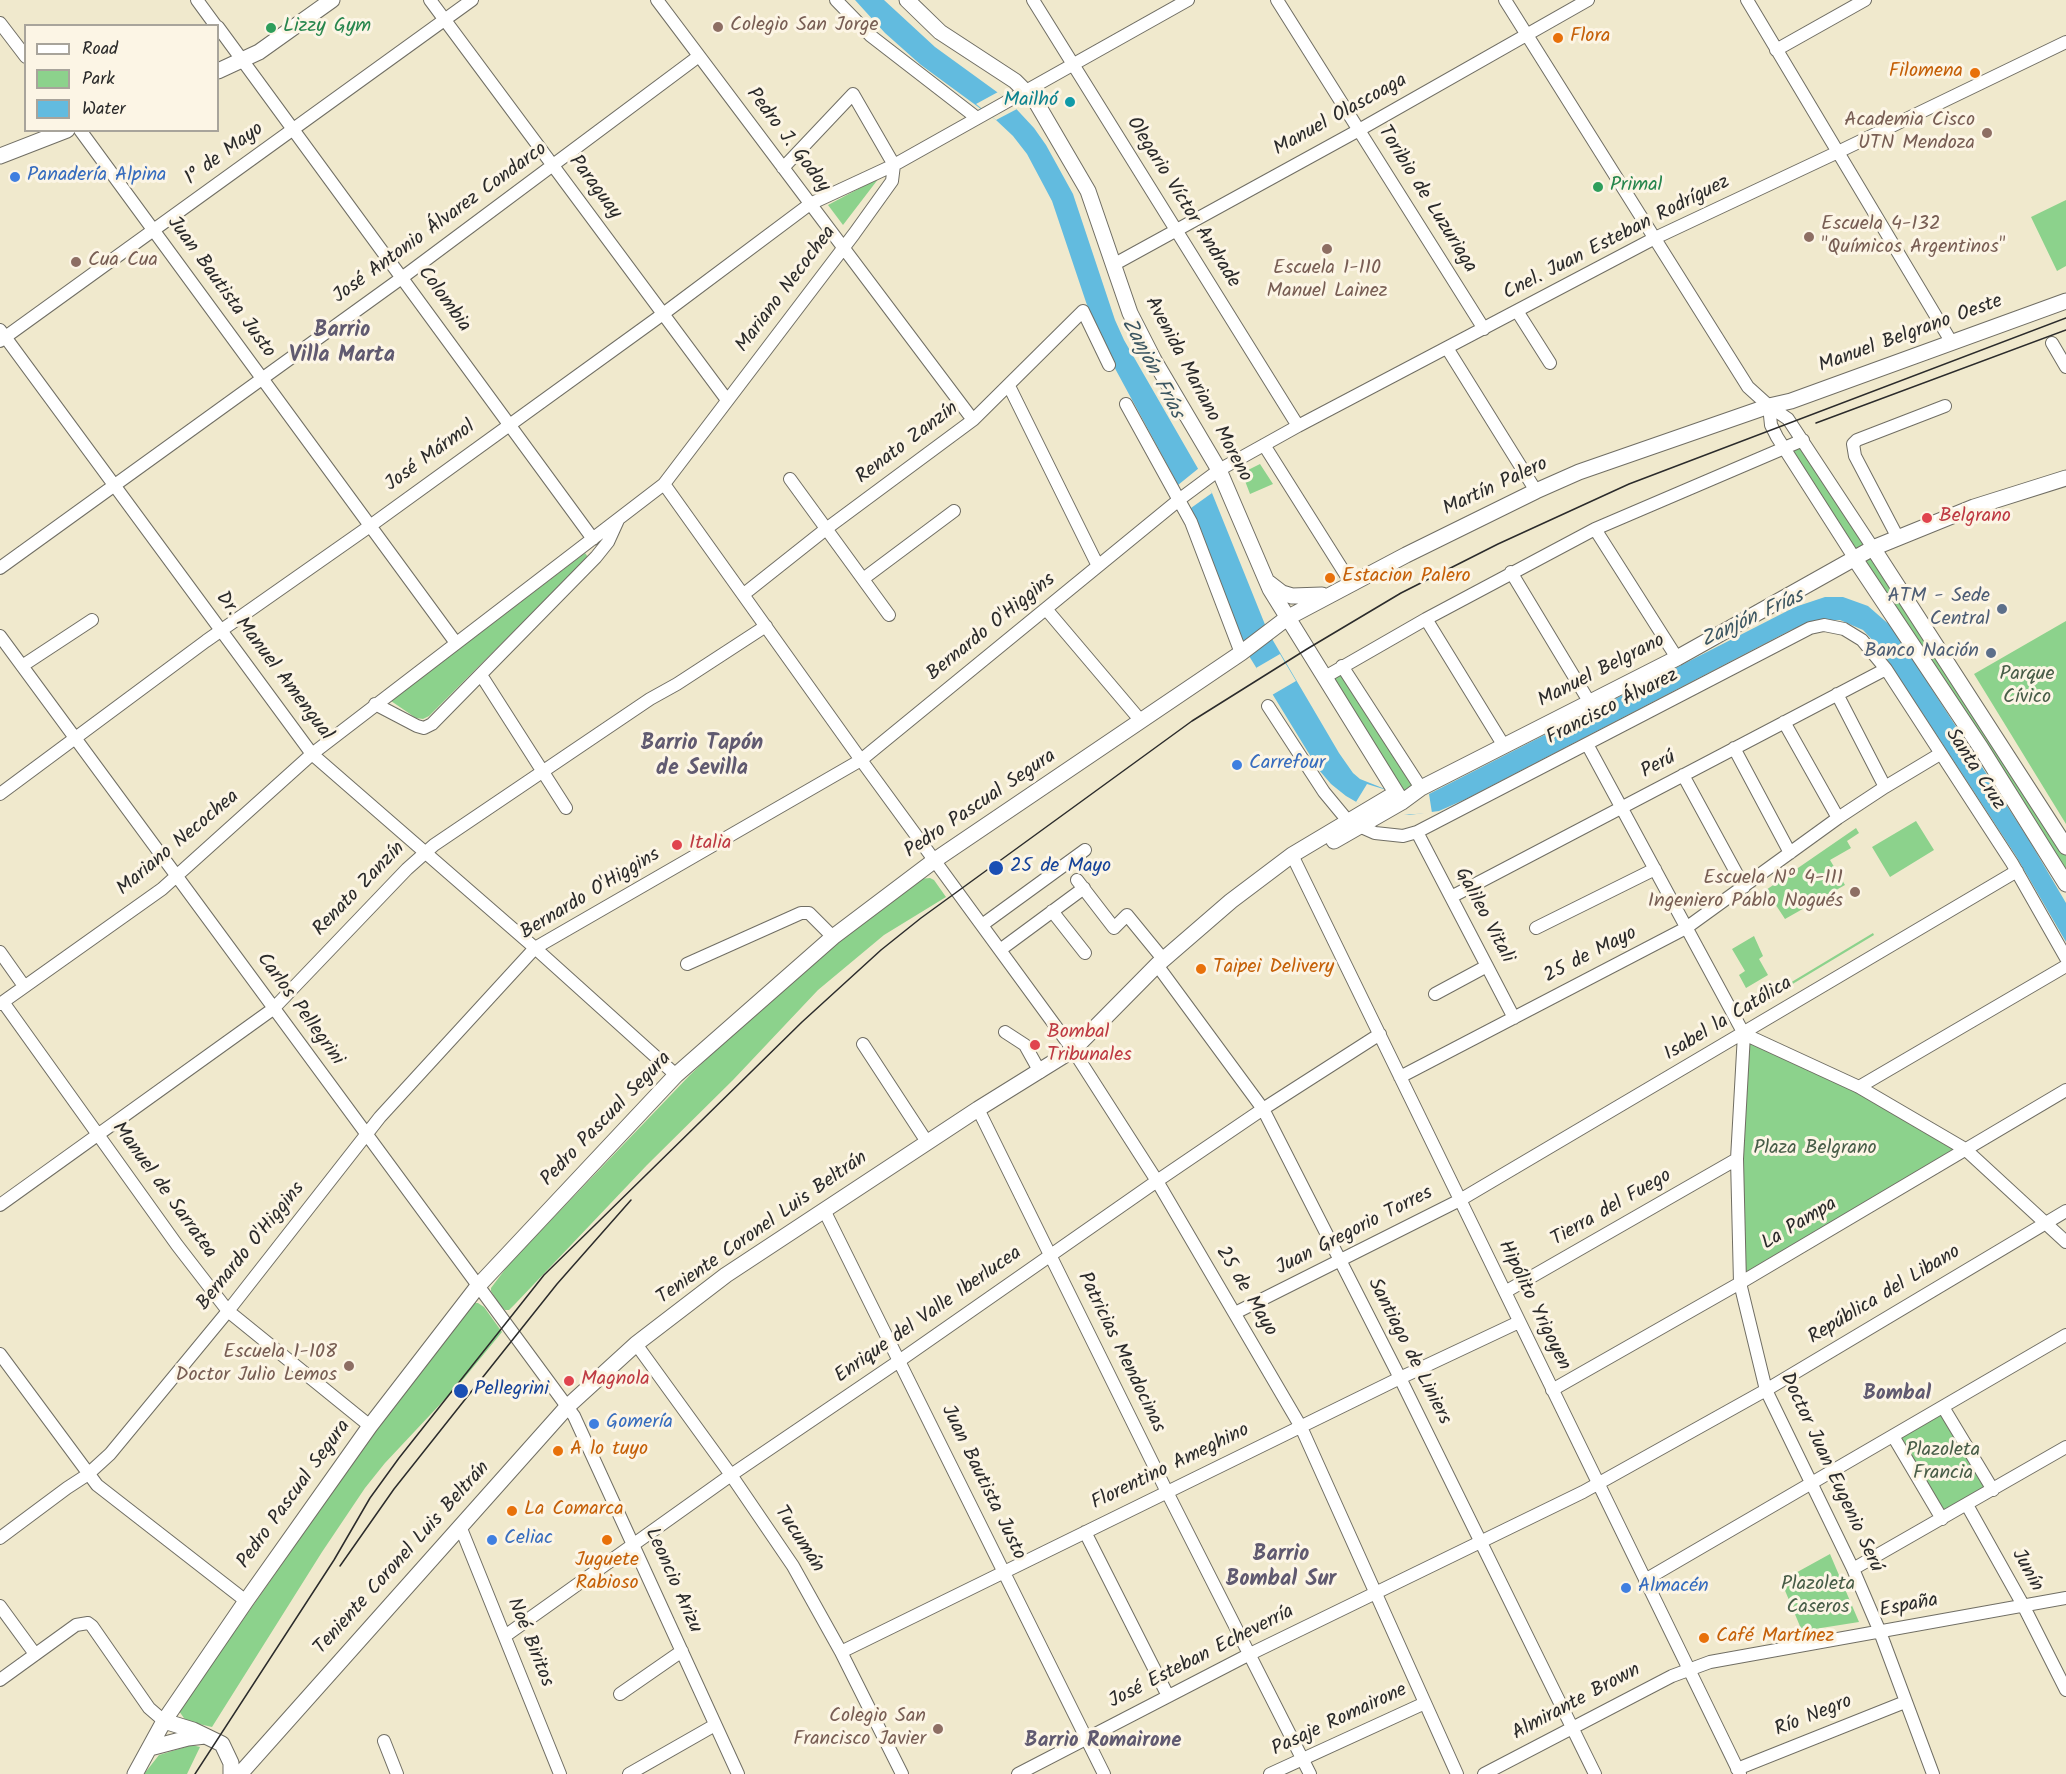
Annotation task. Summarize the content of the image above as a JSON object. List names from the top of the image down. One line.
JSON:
{"streets":{"main road":["Manuel Belgrano Oeste","Avenida Mariano Moreno","Martín Palero","Manuel Belgrano","Pedro Pascual Segura","Teniente Coronel Luis Beltrán"],"street":["Manuel Olascoaga","Pedro J. Godoy","1° de Mayo","Paraguay","Toribio de Luzuriaga","Olegario Víctor Andrade","José Antonio Álvarez Condarco","Cnel. Juan Esteban Rodríguez","Juan Bautista Justo","Mariano Necochea","Colombia","Renato Zanzín","José Mármol","Bernardo O'Higgins","Dr. Manuel Amengual","Francisco Álvarez","Perú","Santa Cruz","Galileo Vitali","25 de Mayo","Carlos Pellegrini","Isabel la Católica","Manuel de Sarratea","Tierra del Fuego","La Pampa","Juan Gregorio Torres","República del Libano","Hipólito Yrigoyen","Enrique del Valle Iberlucea","Santiago de Liniers","Patricias Mendocinas","Florentino Ameghino","Doctor Juan Eugenio Serú","Tucumán","Junín","Leoncio Arizu","España","Noé Biritos","José Esteban Echeverría","Almirante Brown","Río Negro","Pasaje Romairone"]},"crossings":[["Manuel Olascoaga","Toribio de Luzuriaga"],["Manuel Olascoaga","Olegario Víctor Andrade"],["Manuel Olascoaga","Avenida Mariano Moreno"],["Pedro J. Godoy","José Antonio Álvarez Condarco"],["Pedro J. Godoy","Mariano Necochea"],["Pedro J. Godoy","Renato Zanzín"],["Pedro J. Godoy","José Mármol"],["1° de Mayo","Paraguay"],["1° de Mayo","Juan Bautista Justo"],["1° de Mayo","Colombia"],["1° de Mayo","Dr. Manuel Amengual"],["Paraguay","José Antonio Álvarez Condarco"],["Paraguay","Mariano Necochea"],["Paraguay","José Mármol"],["Toribio de Luzuriaga","Cnel. Juan Esteban Rodríguez"],["Olegario Víctor Andrade","Cnel. Juan Esteban Rodríguez"],["José Antonio Álvarez Condarco","Juan Bautista Justo"],["José Antonio Álvarez Condarco","Colombia"],["José Antonio Álvarez Condarco","Dr. Manuel Amengual"],["Cnel. Juan Esteban Rodríguez","Avenida Mariano Moreno"],["Cnel. Juan Esteban Rodríguez","Bernardo O'Higgins"],["Juan Bautista Justo","Mariano Necochea"],["Juan Bautista Justo","José Mármol"],["Juan Bautista Justo","Teniente Coronel Luis Beltrán"],["Juan Bautista Justo","Enrique del Valle Iberlucea"],["Juan Bautista Justo","Florentino Ameghino"],["Juan Bautista Justo","José Esteban Echeverría"],["Mariano Necochea","Colombia"],["Mariano Necochea","José Mármol"],["Mariano Necochea","Dr. Manuel Amengual"],["Mariano Necochea","25 de Mayo"],["Mariano Necochea","Carlos Pellegrini"],["Mariano Necochea","Manuel de Sarratea"],["Colombia","José Mármol"],["Manuel Belgrano Oeste","Martín Palero"],["Avenida Mariano Moreno","Martín Palero"],["Avenida Mariano Moreno","Manuel Belgrano"],["Renato Zanzín","Dr. Manuel Amengual"],["Renato Zanzín","25 de Mayo"],["Renato Zanzín","Carlos Pellegrini"],["Renato Zanzín","Manuel de Sarratea"],["José Mármol","Dr. Manuel Amengual"],["José Mármol","Carlos Pellegrini"],["Martín Palero","Pedro Pascual Segura"],["Bernardo O'Higgins","Dr. Manuel Amengual"],["Bernardo O'Higgins","25 de Mayo"],["Bernardo O'Higgins","Carlos Pellegrini"],["Bernardo O'Higgins","Manuel de Sarratea"],["Dr. Manuel Amengual","Pedro Pascual Segura"],["Manuel Belgrano","Teniente Coronel Luis Beltrán"],["Francisco Álvarez","Santa Cruz"],["Francisco Álvarez","Galileo Vitali"],["Perú","Santa Cruz"],["Perú","Galileo Vitali"],["Santa Cruz","25 de Mayo"],["Santa Cruz","Isabel la Católica"],["Pedro Pascual Segura","25 de Mayo"],["Pedro Pascual Segura","Carlos Pellegrini"],["Pedro Pascual Segura","Manuel de Sarratea"],["Galileo Vitali","25 de Mayo"],["25 de Mayo","Teniente Coronel Luis Beltrán"],["25 de Mayo","Juan Gregorio Torres"],["25 de Mayo","Hipólito Yrigoyen"],["25 de Mayo","Enrique del Valle Iberlucea"],["25 de Mayo","Florentino Ameghino"],["25 de Mayo","José Esteban Echeverría"],["25 de Mayo","Pasaje Romairone"],["Carlos Pellegrini","Teniente Coronel Luis Beltrán"],["Carlos Pellegrini","Leoncio Arizu"],["Isabel la Católica","Juan Gregorio Torres"],["Isabel la Católica","Hipólito Yrigoyen"],["Isabel la Católica","Doctor Juan Eugenio Serú"],["Tierra del Fuego","Hipólito Yrigoyen"],["Tierra del Fuego","Doctor Juan Eugenio Serú"],["La Pampa","Hipólito Yrigoyen"],["La Pampa","Doctor Juan Eugenio Serú"],["Teniente Coronel Luis Beltrán","Hipólito Yrigoyen"],["Teniente Coronel Luis Beltrán","Santiago de Liniers"],["Teniente Coronel Luis Beltrán","Patricias Mendocinas"],["Teniente Coronel Luis Beltrán","Tucumán"],["Teniente Coronel Luis Beltrán","Leoncio Arizu"],["Teniente Coronel Luis Beltrán","Noé Biritos"],["Juan Gregorio Torres","Hipólito Yrigoyen"],["Juan Gregorio Torres","Santiago de Liniers"],["República del Libano","Hipólito Yrigoyen"],["República del Libano","Doctor Juan Eugenio Serú"],["República del Libano","José Esteban Echeverría"],["Hipólito Yrigoyen","Enrique del Valle Iberlucea"],["Hipólito Yrigoyen","Florentino Ameghino"],["Hipólito Yrigoyen","España"],["Hipólito Yrigoyen","José Esteban Echeverría"],["Hipólito Yrigoyen","Almirante Brown"],["Hipólito Yrigoyen","Río Negro"],["Enrique del Valle Iberlucea","Santiago de Liniers"],["Enrique del Valle Iberlucea","Patricias Mendocinas"],["Enrique del Valle Iberlucea","Tucumán"],["Enrique del Valle Iberlucea","Leoncio Arizu"],["Enrique del Valle Iberlucea","Noé Biritos"],["Santiago de Liniers","Florentino Ameghino"],["Santiago de Liniers","José Esteban Echeverría"],["Santiago de Liniers","Almirante Brown"],["Patricias Mendocinas","Florentino Ameghino"],["Patricias Mendocinas","José Esteban Echeverría"],["Patricias Mendocinas","Pasaje Romairone"],["Florentino Ameghino","Tucumán"],["Doctor Juan Eugenio Serú","España"],["Doctor Juan Eugenio Serú","Río Negro"],["Junín","España"],["España","Almirante Brown"]],"districts":["Barrio Villa Marta","Barrio Tapón de Sevilla","Bombal","Barrio Bombal Sur","Barrio Romairone"],"water":["Zanjón Frías"],"parks":["Parque Cívico","Plaza Belgrano","Plazoleta Francia","Plazoleta Caseros"],"places":["Colegio San Jorge","Lizzy Gym","Flora","Filomena","Mailhó","Academia Cisco UTN Mendoza","Panadería Alpina","Primal","Escuela 4-132 \"Químicos Argentinos\"","Escuela 1-110 Manuel Lainez","Cua Cua","Belgrano","Estacion Palero","ATM - Sede Central","Banco Nación","Carrefour","Italia","25 de Mayo","Escuela Nº 4-111 Ingeniero Pablo Nogués","Taipei Delivery","Bombal Tribunales","Escuela 1-108 Doctor Julio Lemos","Magnola","Pellegrini","Gomería","A lo tuyo","La Comarca","Celiac","Juguete Rabioso","Almacén","Café Martínez","Colegio San Francisco Javier"],"legend":["Road","Park","Water"]}
